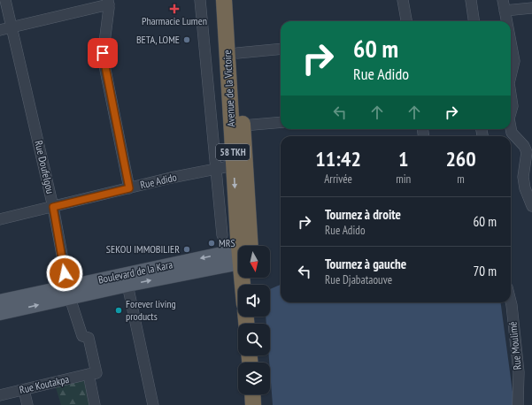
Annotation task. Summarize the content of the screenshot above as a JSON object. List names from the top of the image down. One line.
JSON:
{"streets":{"highway":["Avenue de la Victoire","58 TKH"],"main road":["Boulevard de la Kara"],"street":["Rue Doufelgou","Rue Adido","Rue Moulimé","Rue Koutakpa"]},"crossings":[["Avenue de la Victoire","Rue Adido"],["Rue Doufelgou","Rue Adido"],["Rue Doufelgou","Boulevard de la Kara"],["Rue Doufelgou","Rue Koutakpa"]],"places":{"health":["Pharmacie Lumen"],"other":["BETA, LOME","MRS","SEKOU IMMOBILIER","Forever living products"]},"north":"bottom","page":{"turn":["60 m","Rue Adido"],"eta":["11:42","Arrivée","1","min","260","m"],"list":[{"name":"Tournez à droite","note":"Rue Adido","value":"60 m"},{"name":"Tournez à gauche","note":"Rue Djabataouve","value":"70 m"}]}}
